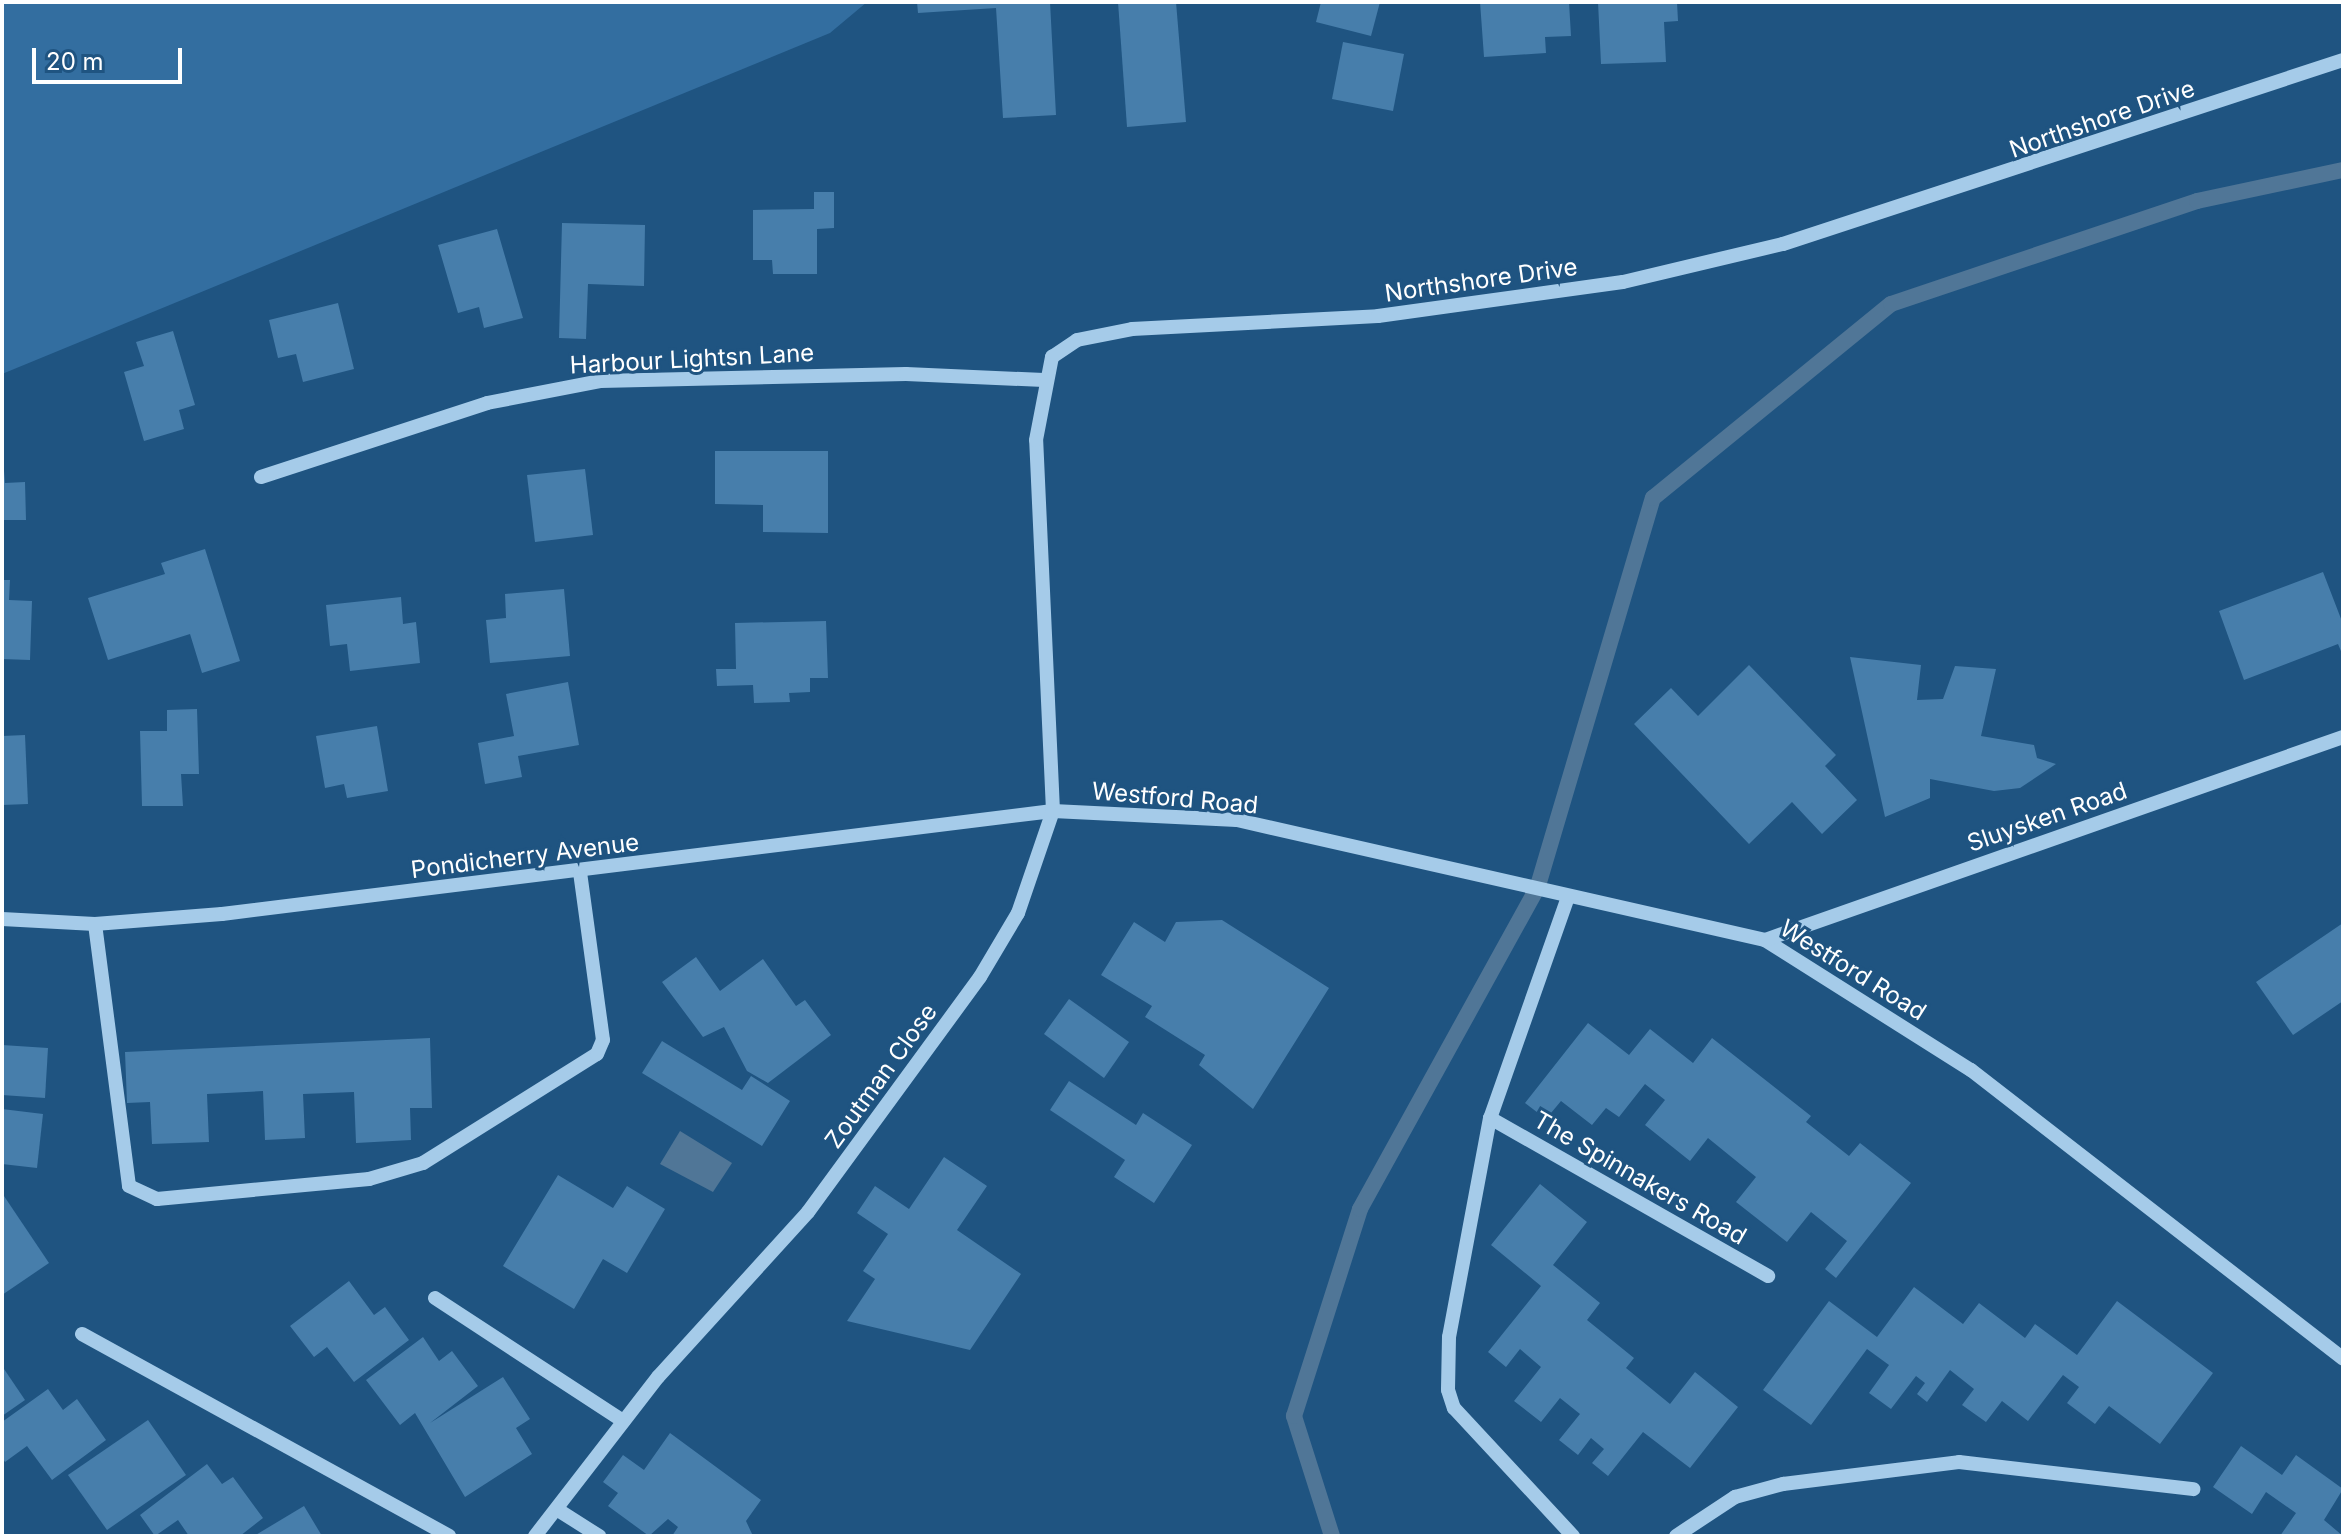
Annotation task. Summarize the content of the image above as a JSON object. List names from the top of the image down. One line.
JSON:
{"streets":{"street":["Northshore Drive","Harbour Lightsn Lane","Westford Road","Sluysken Road","Pondicherry Avenue","Zoutman Close","The Spinnakers Road"]},"crossings":[["Northshore Drive","Harbour Lightsn Lane"],["Northshore Drive","Westford Road"],["Northshore Drive","Pondicherry Avenue"],["Northshore Drive","Zoutman Close"],["Westford Road","Sluysken Road"],["Westford Road","Pondicherry Avenue"],["Westford Road","Zoutman Close"],["Pondicherry Avenue","Zoutman Close"]],"scale_bar":"20 m"}
